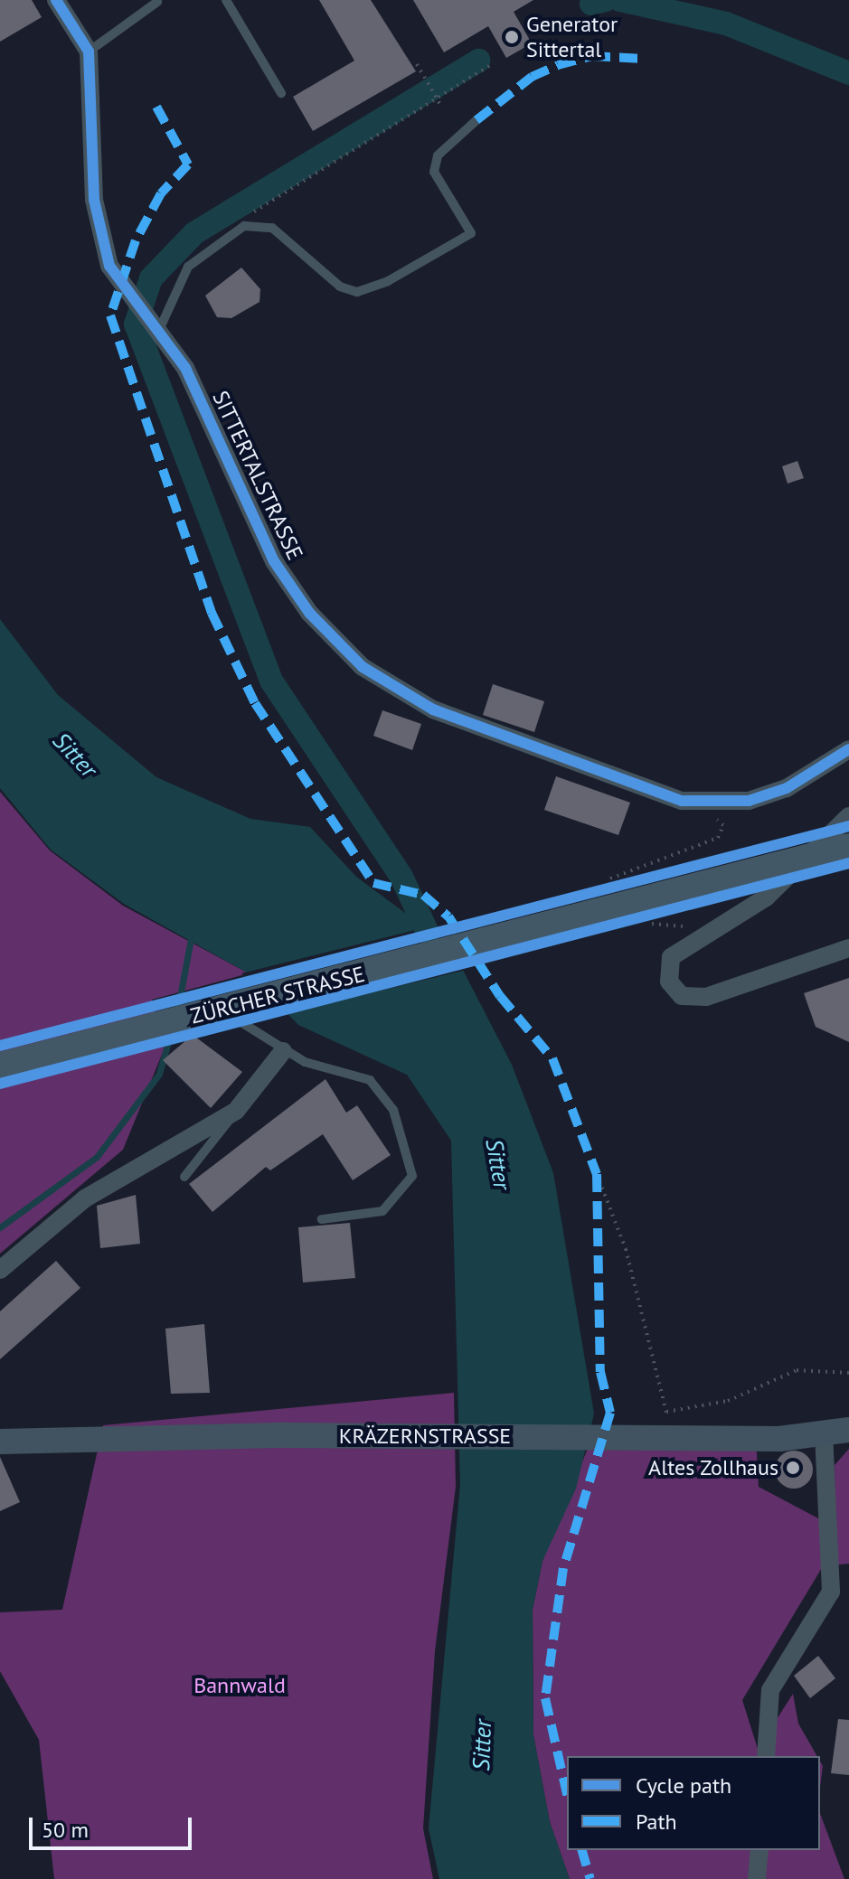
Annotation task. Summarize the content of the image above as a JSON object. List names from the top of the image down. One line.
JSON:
{"streets":{"main road":["ZÜRCHER STRASSE"],"street":["SITTERTALSTRASSE","KRÄZERNSTRASSE"]},"water":["Sitter"],"parks":["Bannwald"],"places":["Generator Sittertal","Altes Zollhaus"],"legend":["Cycle path","Path"],"scale_bar":"50 m"}
